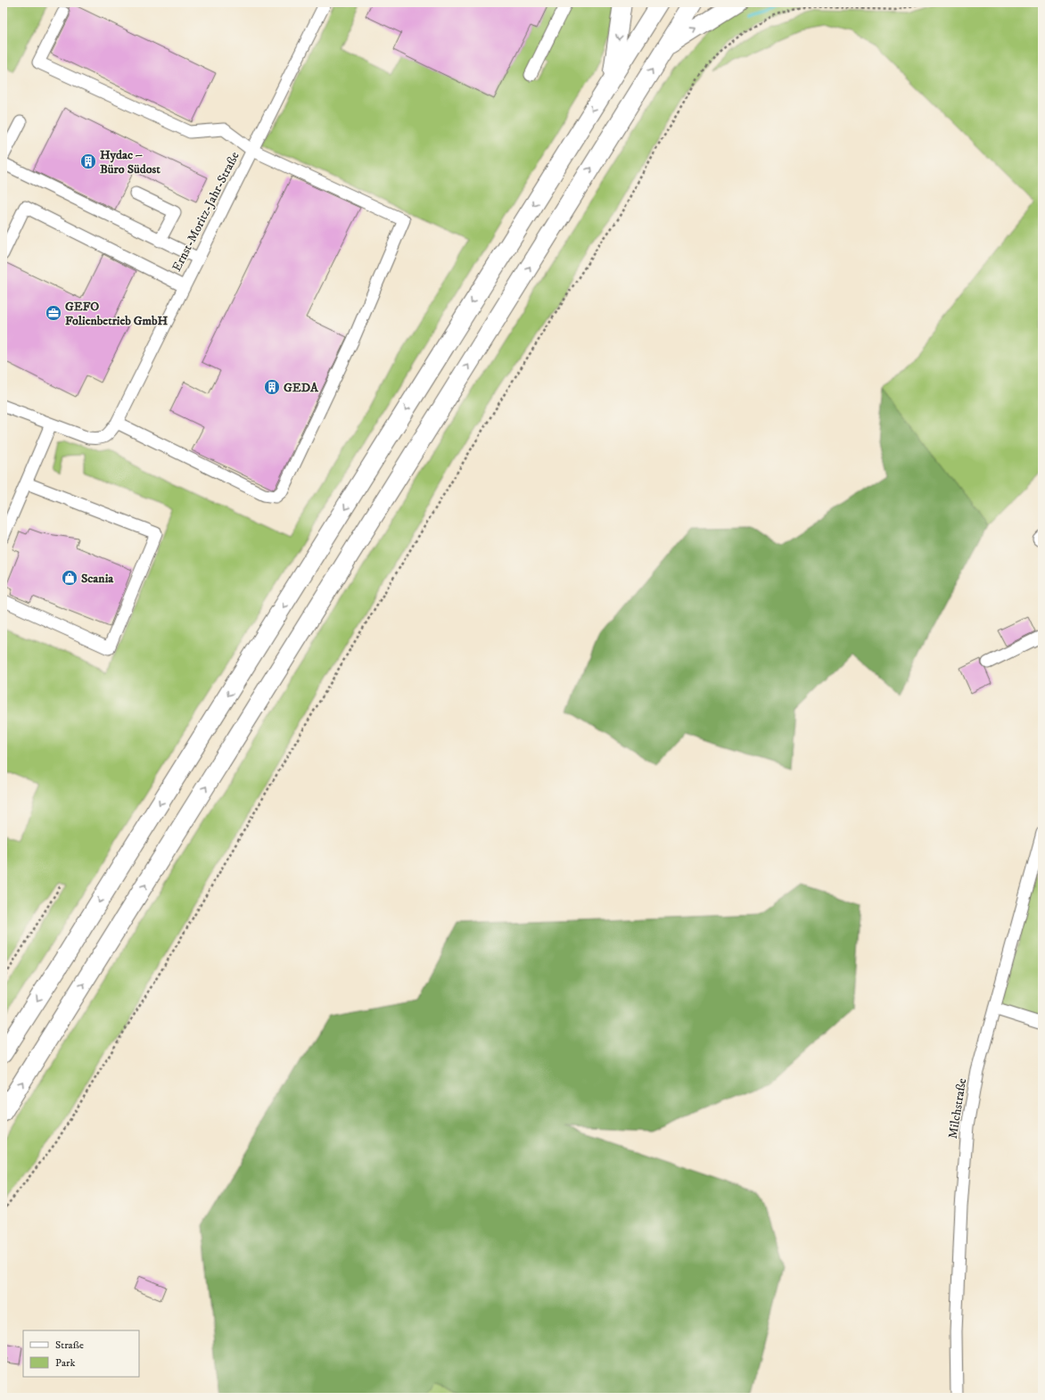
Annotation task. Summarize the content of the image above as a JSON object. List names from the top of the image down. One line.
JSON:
{"streets":{"street":["Ernst-Moritz-Jahr-Straße","Milchstraße"]},"places":{"building":["Hydac – Büro Südost","GEDA"],"office":["GEFO Folienbetrieb GmbH"],"shop":["Scania"]},"legend":["Straße","Park"]}
